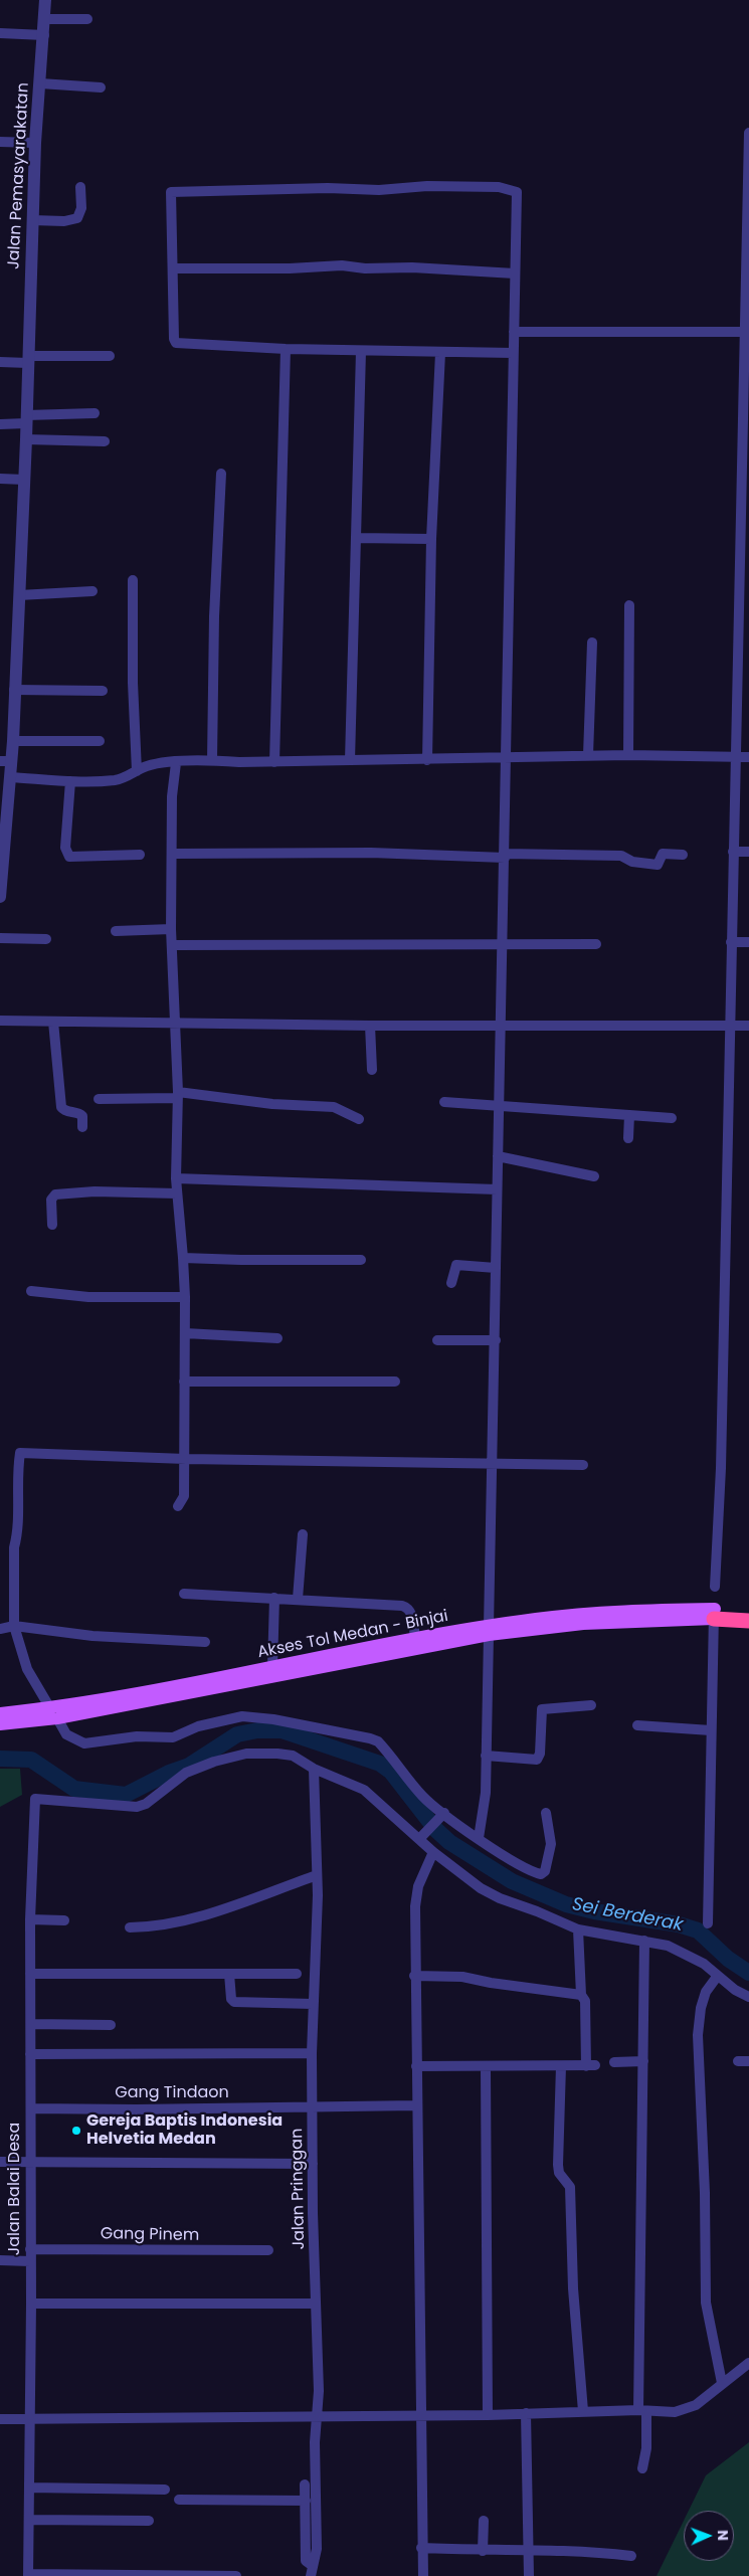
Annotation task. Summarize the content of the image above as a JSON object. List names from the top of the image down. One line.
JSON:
{"streets":{"main road":["Akses Tol Medan - Binjai"],"street":["Jalan Pemasyarakatan","Gang Tindaon","Jalan Balai Desa","Jalan Pringgan","Gang Pinem"]},"crossings":[["Gang Tindaon","Jalan Balai Desa"],["Gang Tindaon","Jalan Pringgan"],["Jalan Balai Desa","Jalan Pringgan"],["Jalan Balai Desa","Gang Pinem"]],"water":["Sei Berderak"],"places":["Gereja Baptis Indonesia Helvetia Medan"],"north":"right"}
